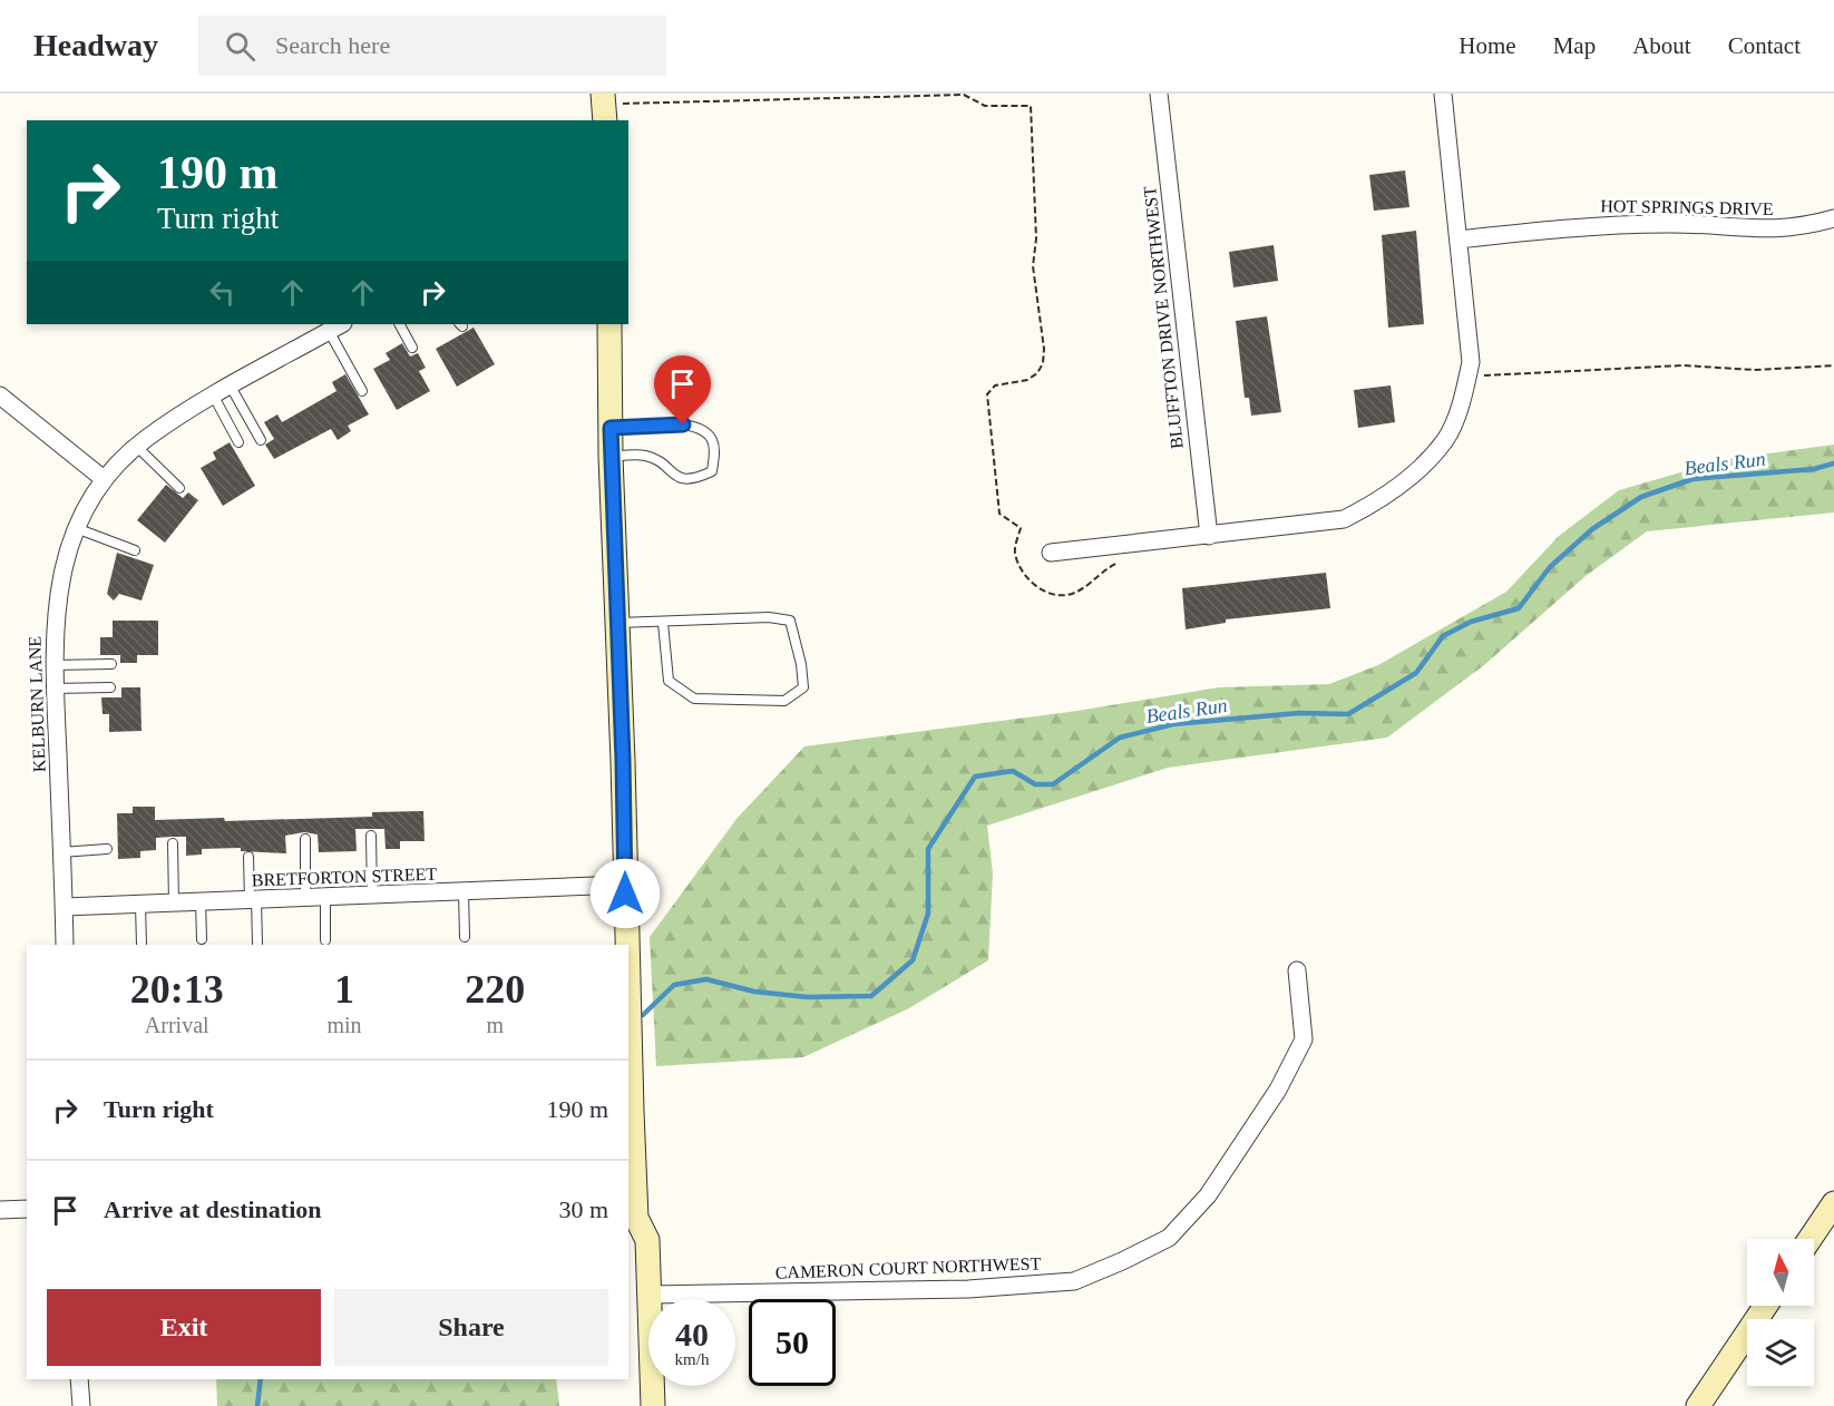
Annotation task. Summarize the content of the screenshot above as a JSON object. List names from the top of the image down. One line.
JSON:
{"streets":{"street":["HOT SPRINGS DRIVE","BLUFFTON DRIVE NORTHWEST","KELBURN LANE","BRETFORTON STREET","CAMERON COURT NORTHWEST"]},"crossings":[["KELBURN LANE","BRETFORTON STREET"]],"water":["Beals Run"],"north":"top","page":{"header":"Headway","search":"Search here","nav":["Home","Map","About","Contact"],"turn":["190 m","Turn right"],"eta":["20:13","Arrival","1","min","220","m"],"list":[{"name":"Turn right","value":"190 m"},{"name":"Arrive at destination","value":"30 m"}],"buttons":["Exit","Share"],"speed":"40 km/h","limit":"50"}}
